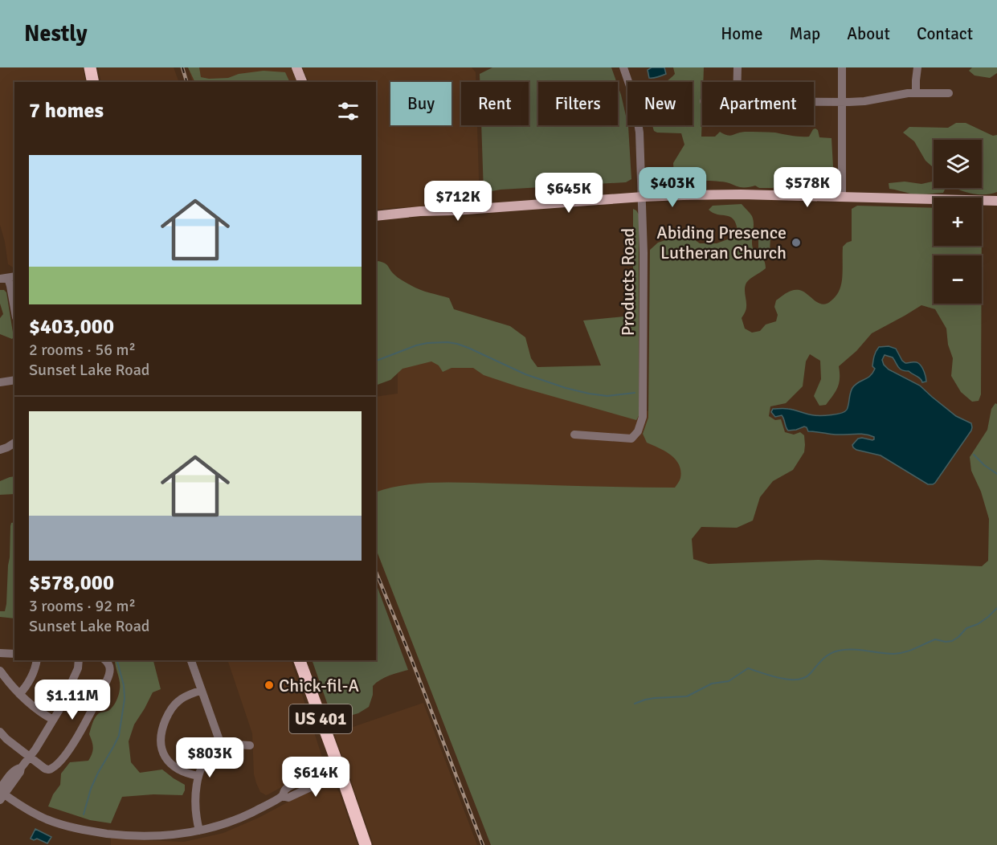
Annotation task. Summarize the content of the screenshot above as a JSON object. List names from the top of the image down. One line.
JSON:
{"streets":{"highway":["US 401"],"street":["Products Road"]},"places":["Abiding Presence Lutheran Church","Chick-fil-A"],"page":{"header":"Nestly","nav":["Home","Map","About","Contact"],"chip":["Buy","Rent","Filters","New","Apartment"],"heading":"7 homes","map_buttons":["+","−"],"list":[{"name":"$403,000","note":"2 rooms · 56 m² · Sunset Lake Road"},{"name":"$578,000","note":"3 rooms · 92 m² · Sunset Lake Road"}],"price":["$403K","$578K","$645K","$712K","$1.11M","$803K","$614K"]}}
